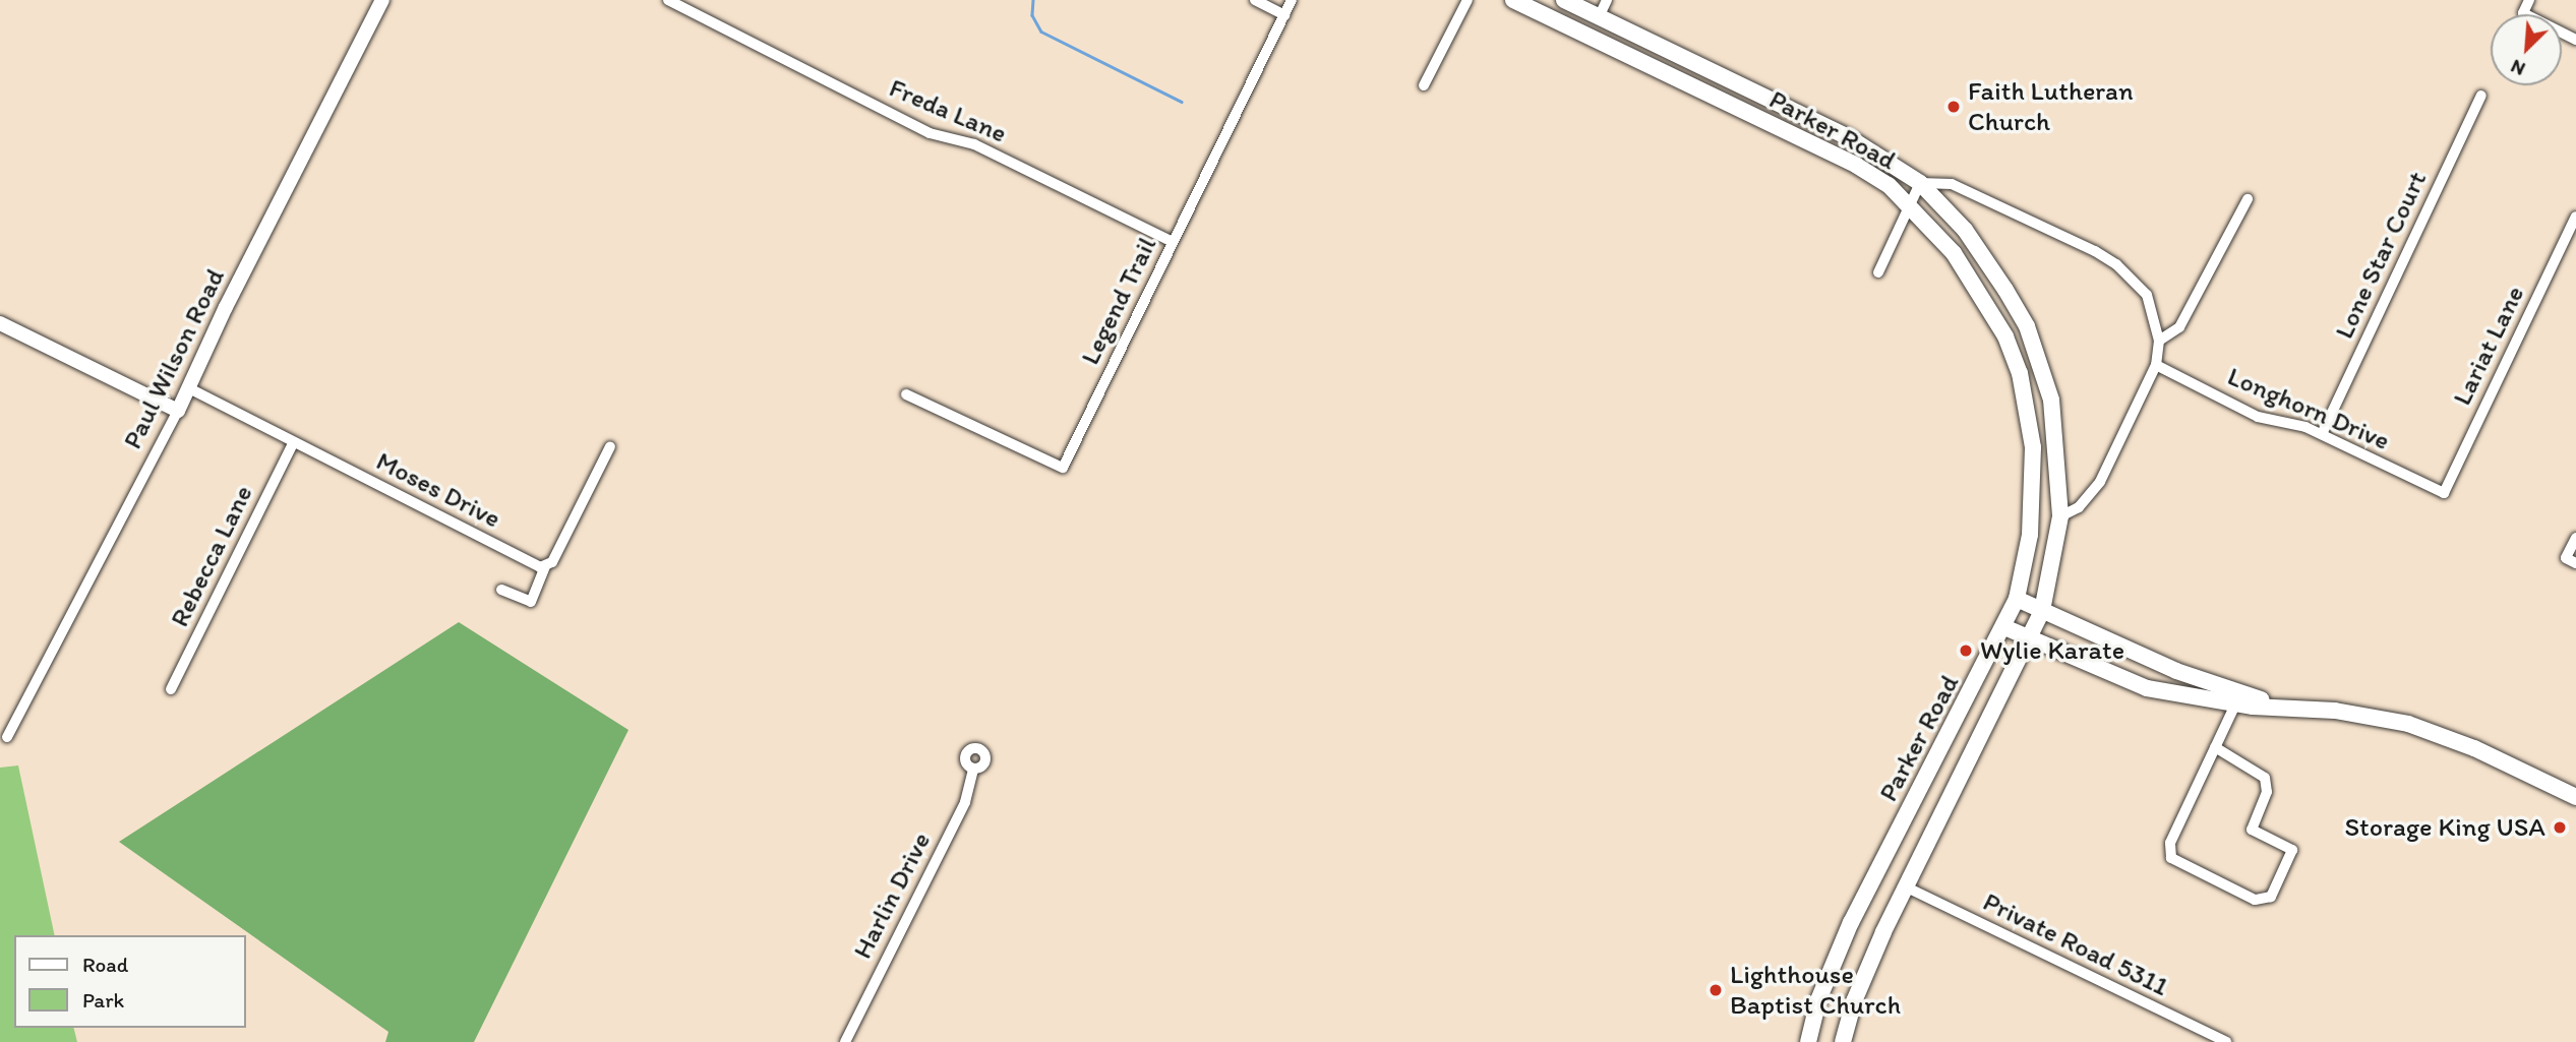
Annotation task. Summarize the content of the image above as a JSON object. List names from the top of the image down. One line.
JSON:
{"streets":{"main road":["Parker Road"],"street":["Freda Lane","Lone Star Court","Legend Trail","Lariat Lane","Paul Wilson Road","Longhorn Drive","Moses Drive","Rebecca Lane","Harlin Drive","Private Road 5311"]},"crossings":[["Freda Lane","Legend Trail"],["Parker Road","Private Road 5311"],["Lone Star Court","Longhorn Drive"],["Lariat Lane","Longhorn Drive"],["Paul Wilson Road","Moses Drive"],["Moses Drive","Rebecca Lane"]],"places":["Faith Lutheran Church","Wylie Karate","Storage King USA","Lighthouse Baptist Church"],"legend":["Road","Park"],"north":"bottom left"}
